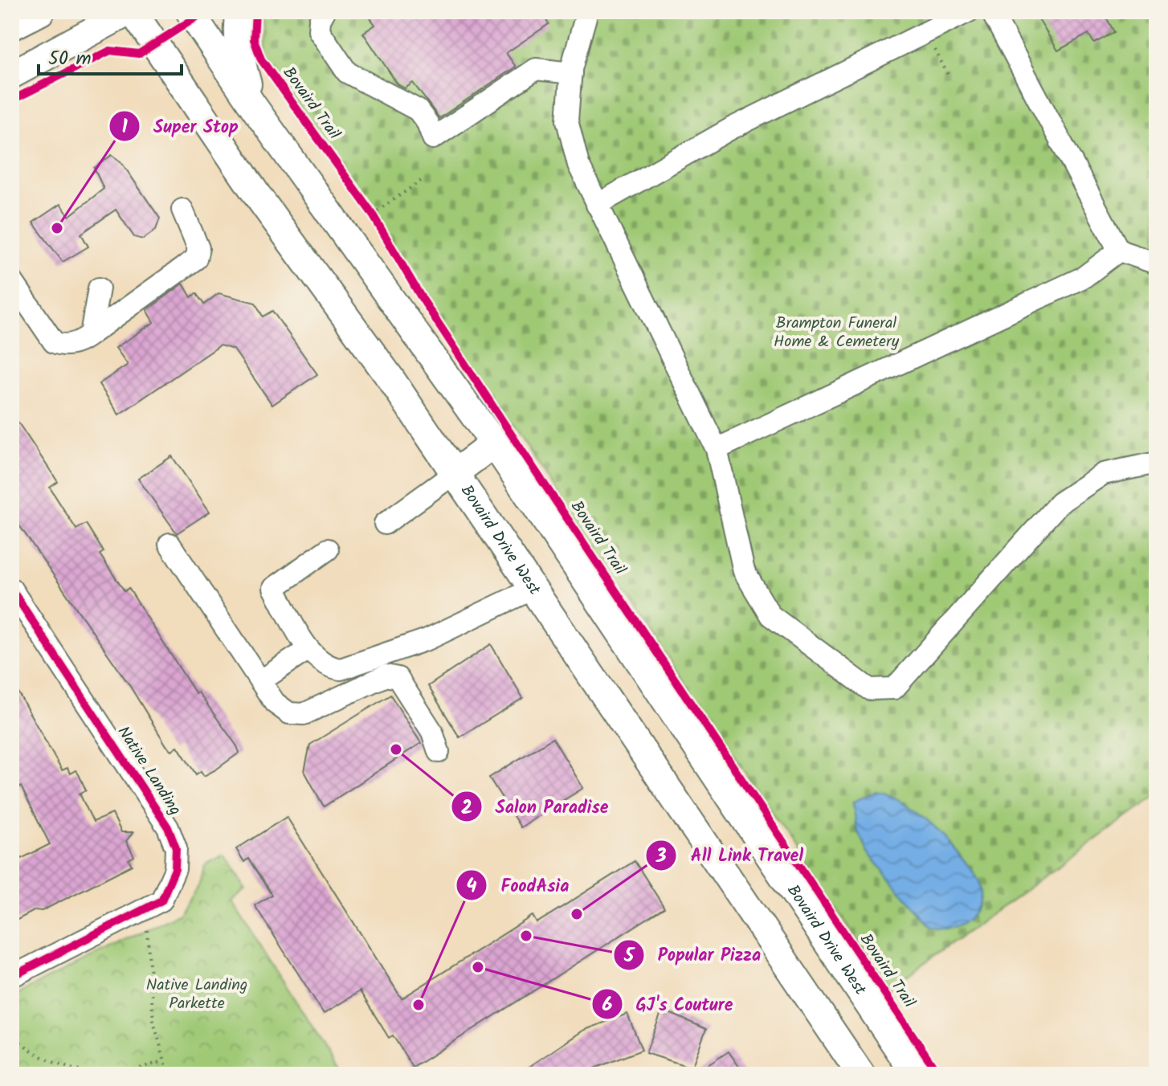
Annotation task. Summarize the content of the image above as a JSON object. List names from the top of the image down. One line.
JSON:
{"streets":{"main road":["Bovaird Drive West"],"street":["Native Landing"],"cycle path":["Bovaird Trail"]},"parks":["Brampton Funeral Home & Cemetery","Native Landing Parkette"],"places":["Super Stop","Salon Paradise","All Link Travel","Popular Pizza","GJ's Couture","FoodAsia"],"scale_bar":"50 m"}
